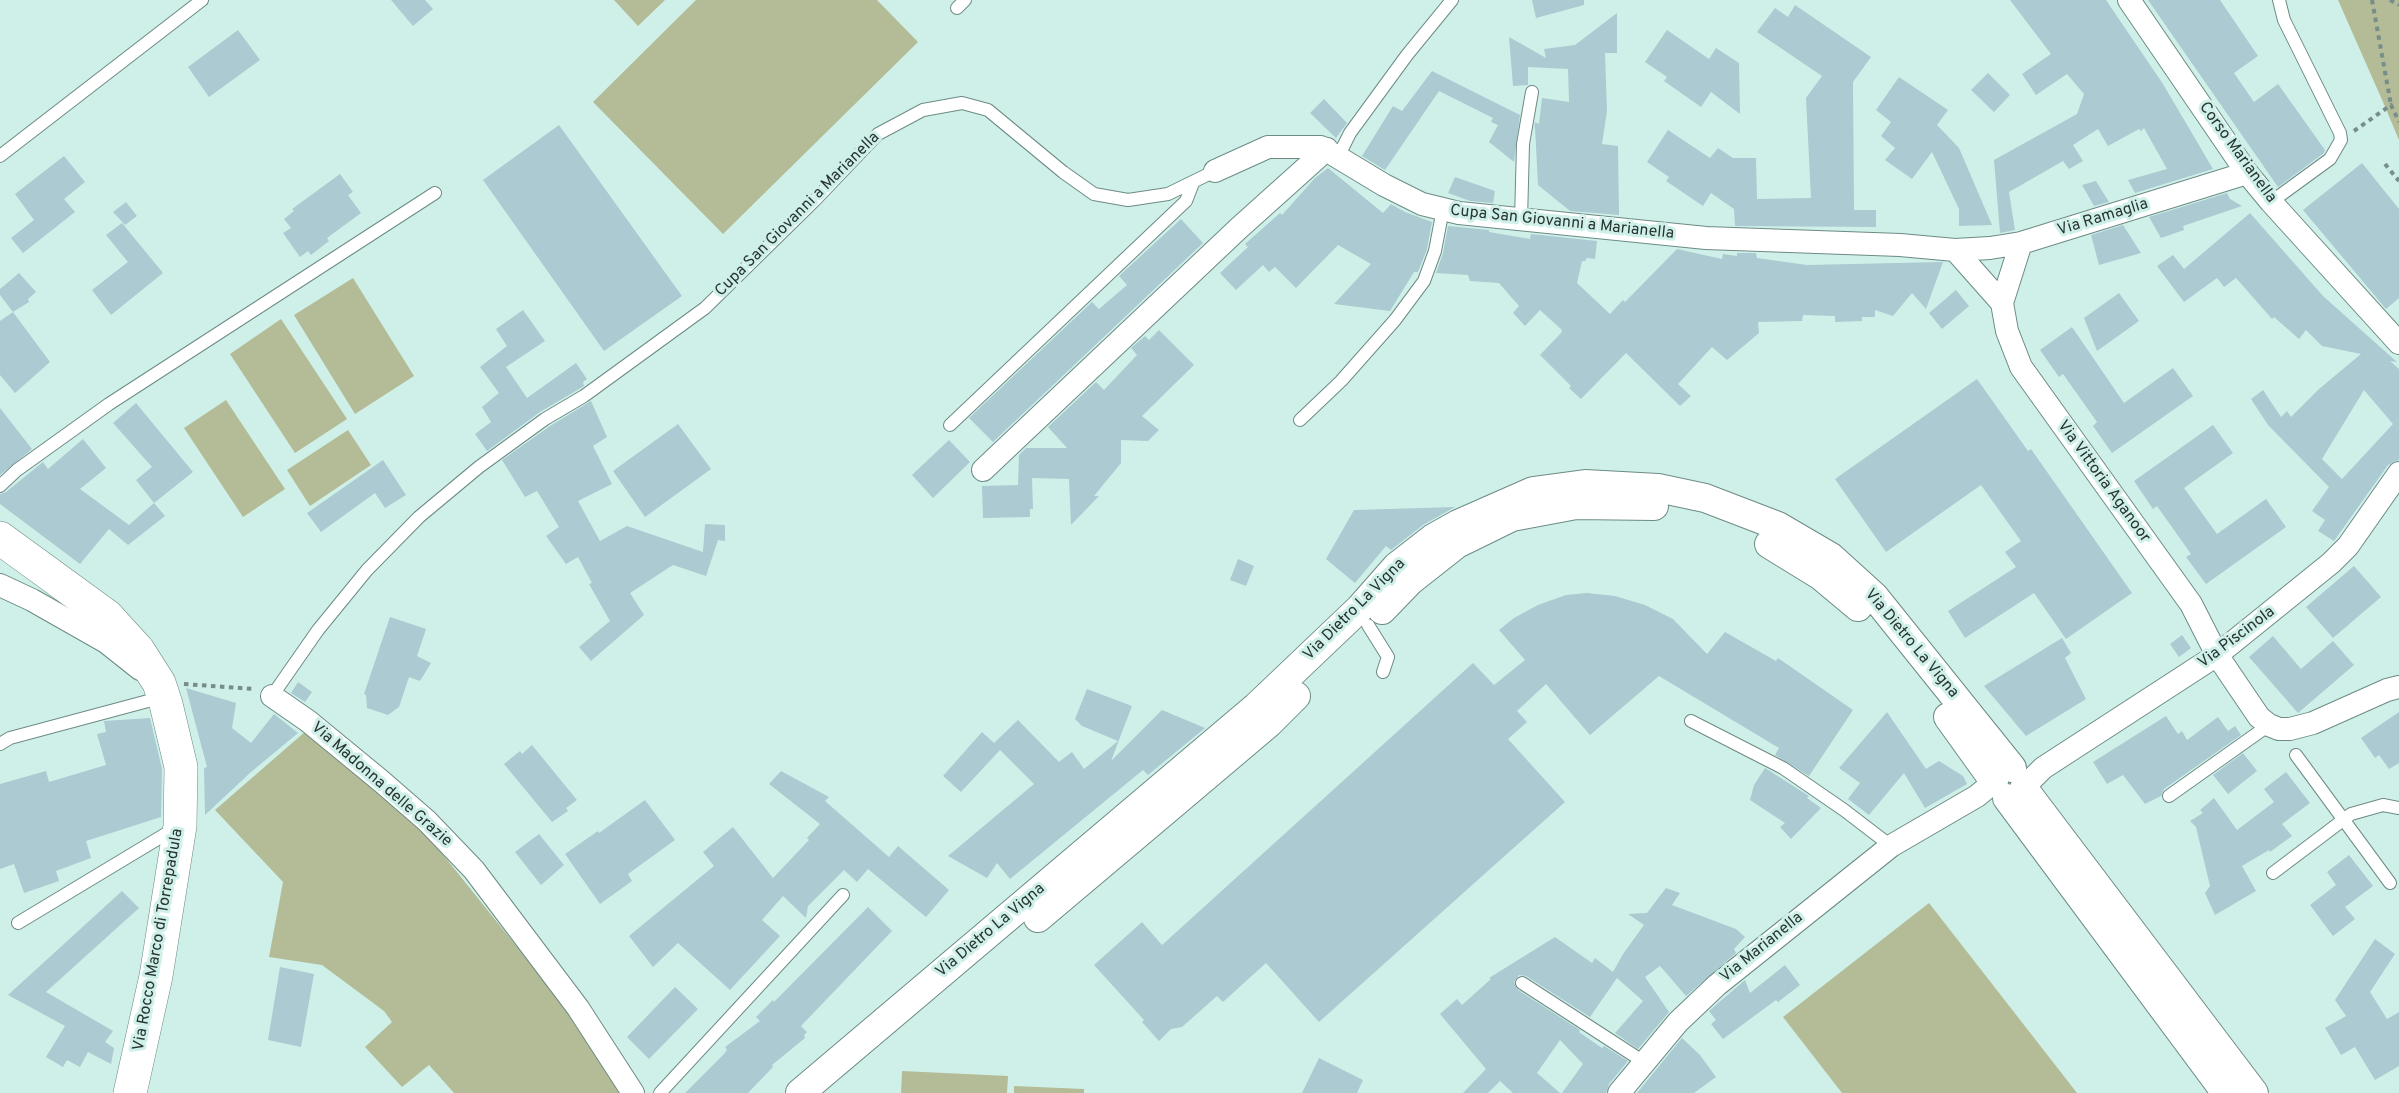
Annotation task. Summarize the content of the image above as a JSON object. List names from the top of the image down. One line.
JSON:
{"streets":{"main road":["Via Rocco Marco di Torrepadula"],"street":["Corso Marianella","Cupa San Giovanni a Marianella","Via Ramaglia","Via Vittoria Aganoor","Via Dietro La Vigna","Via Piscinola","Via Madonna delle Grazie","Via Marianella"]},"crossings":[["Corso Marianella","Via Ramaglia"],["Cupa San Giovanni a Marianella","Via Ramaglia"],["Cupa San Giovanni a Marianella","Via Madonna delle Grazie"],["Via Ramaglia","Via Vittoria Aganoor"],["Via Vittoria Aganoor","Via Piscinola"],["Via Dietro La Vigna","Via Piscinola"],["Via Dietro La Vigna","Via Marianella"],["Via Piscinola","Via Marianella"]]}
